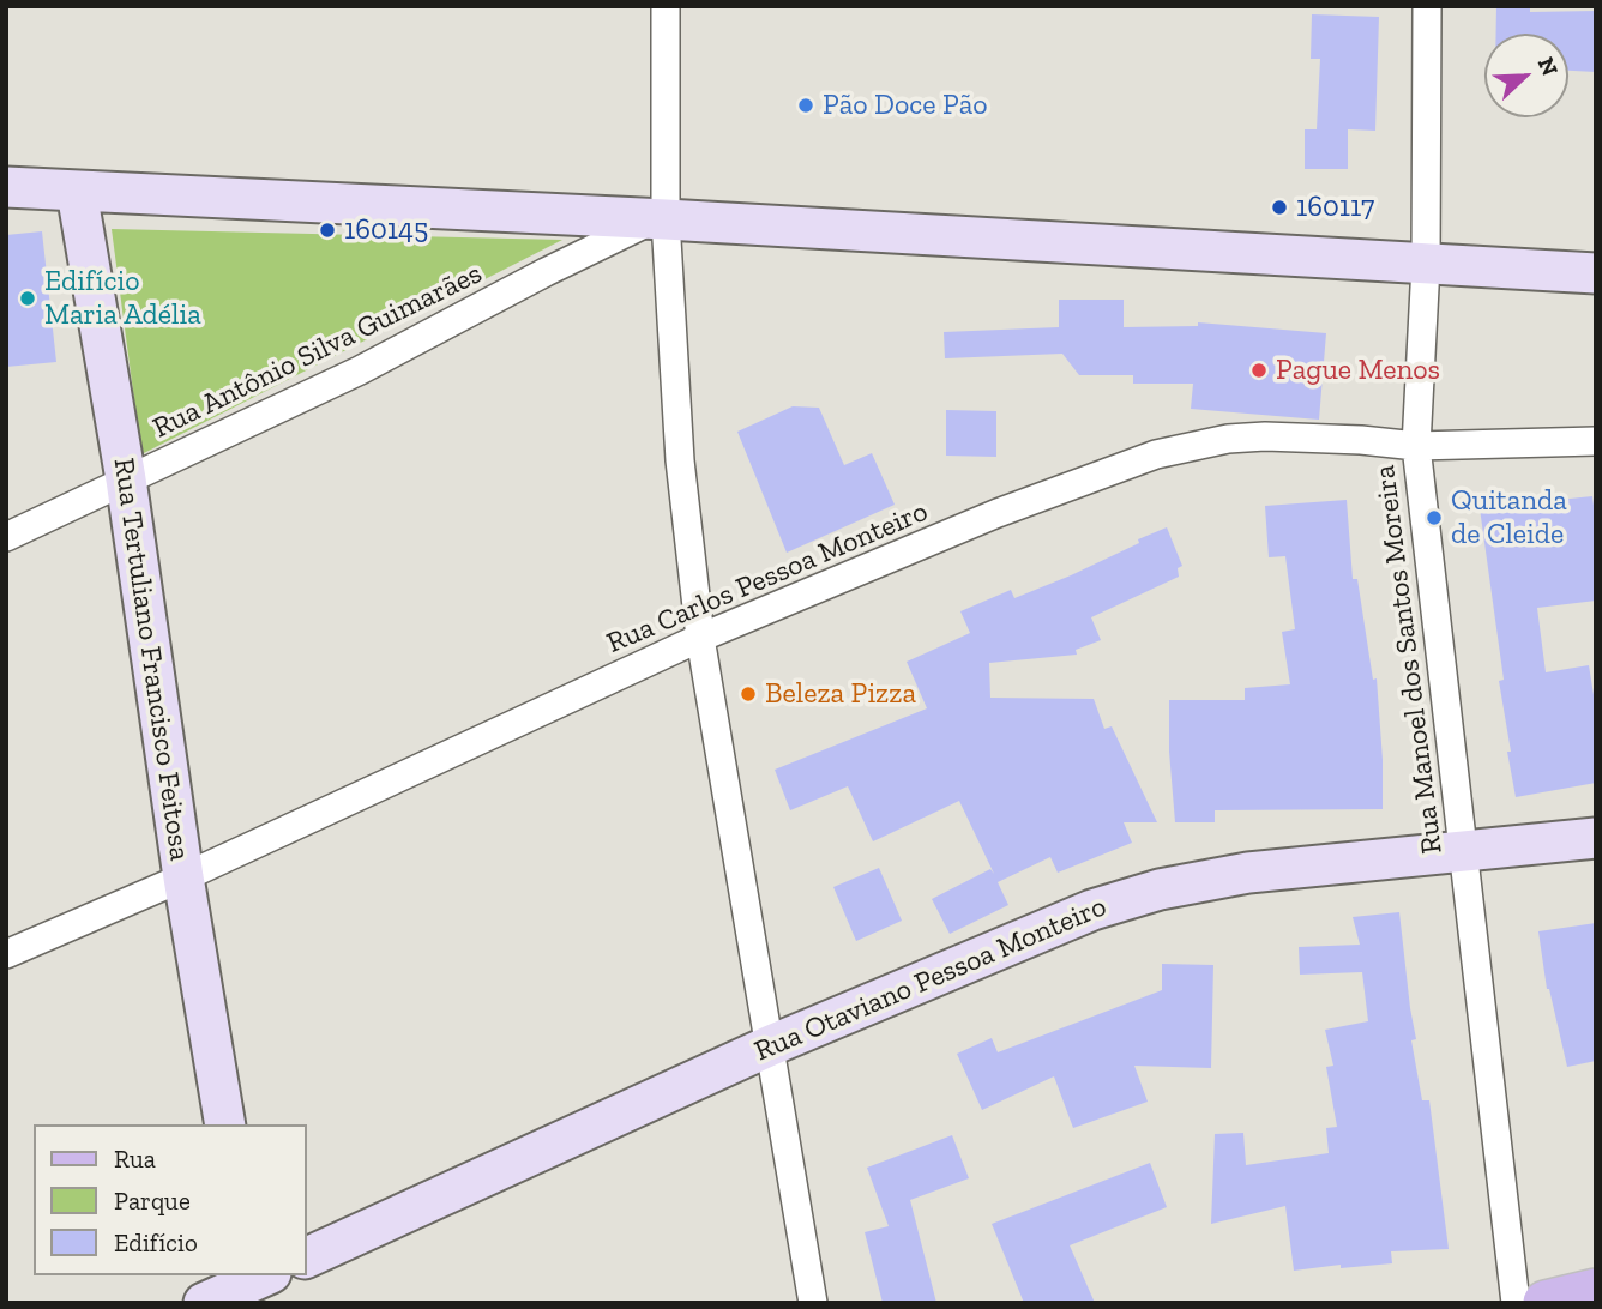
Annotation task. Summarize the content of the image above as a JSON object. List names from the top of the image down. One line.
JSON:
{"streets":{"street":["Rua Antônio Silva Guimarães","Rua Carlos Pessoa Monteiro","Rua Tertuliano Francisco Feitosa","Rua Manoel dos Santos Moreira","Rua Otaviano Pessoa Monteiro"]},"crossings":[["Rua Antônio Silva Guimarães","Rua Tertuliano Francisco Feitosa"],["Rua Carlos Pessoa Monteiro","Rua Tertuliano Francisco Feitosa"],["Rua Carlos Pessoa Monteiro","Rua Manoel dos Santos Moreira"],["Rua Manoel dos Santos Moreira","Rua Otaviano Pessoa Monteiro"]],"places":["Pão Doce Pão","160117","160145","Edifício Maria Adélia","Pague Menos","Quitanda de Cleide","Beleza Pizza"],"legend":["Rua","Parque","Edifício"],"north":"top right"}
